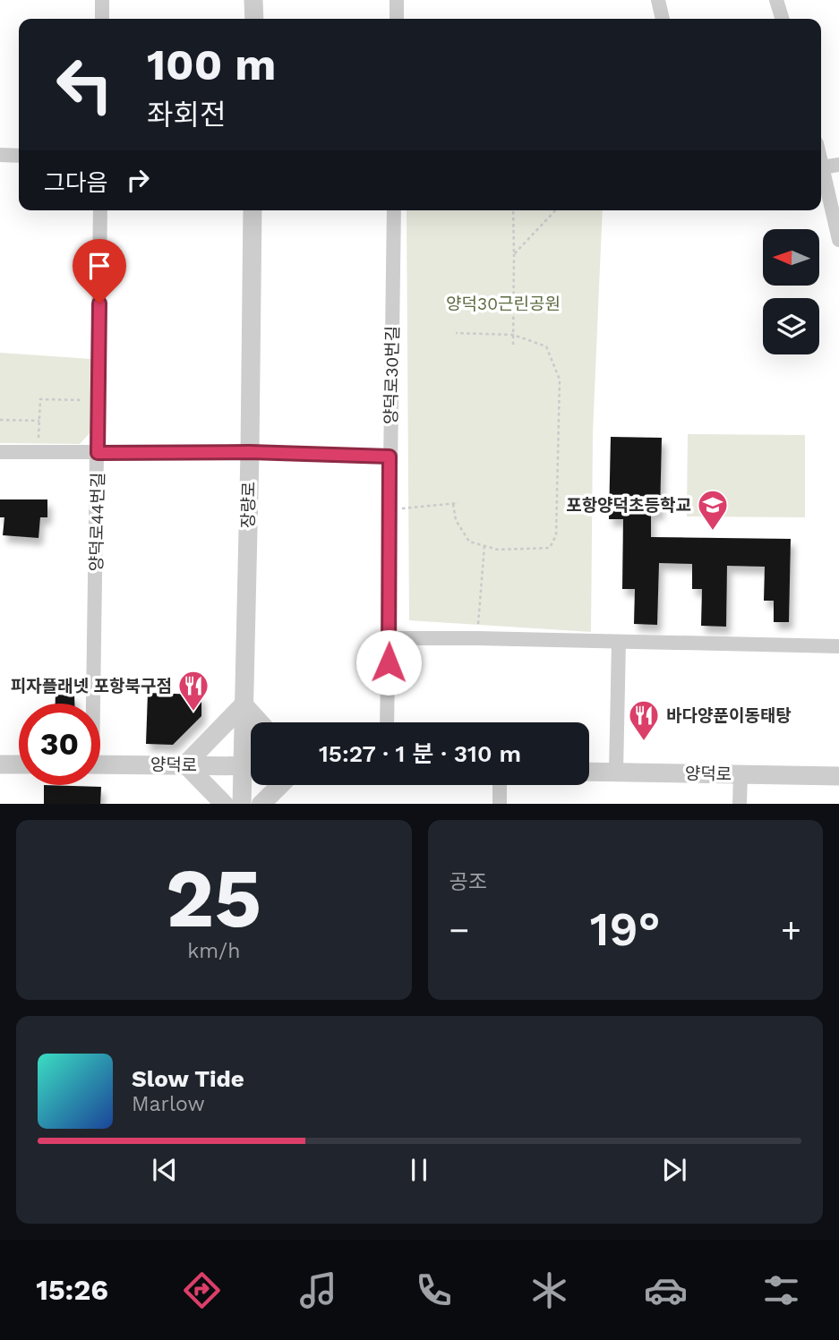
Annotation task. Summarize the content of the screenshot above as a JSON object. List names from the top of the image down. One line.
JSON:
{"streets":{"street":["양덕로30번길","장량로","양덕로44번길","양덕로"]},"parks":["양덕30근린공원"],"places":{"school or university":["포항양덕초등학교"],"restaurant":["피자플래넷 포항북구점","바다양푼이동태탕"]},"north":"left","page":{"turn":["100 m","좌회전"],"then":"그다음","limit":"30","trip":"15:27 · 1 분 · 310 m","tile":[["25","km/h"],"공조"],"heat":["−","19°","+"],"song":["Slow Tide","Marlow"],"tabs":"15:26"}}
